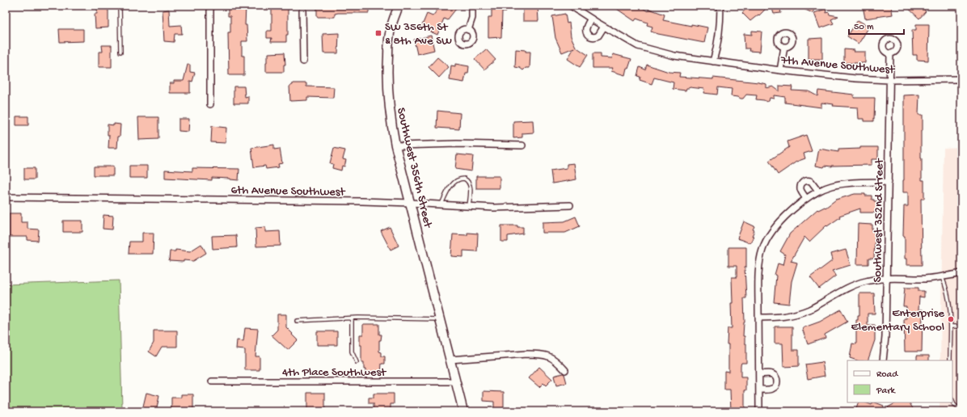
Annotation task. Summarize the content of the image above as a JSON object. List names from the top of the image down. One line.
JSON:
{"streets":{"main road":["Southwest 356th Street"],"street":["7th Avenue Southwest","6th Avenue Southwest","Southwest 352nd Street","4th Place Southwest"]},"crossings":[["7th Avenue Southwest","Southwest 352nd Street"],["Southwest 356th Street","6th Avenue Southwest"],["Southwest 356th Street","4th Place Southwest"]],"places":{"transit":["SW 356th St & 8th Ave SW"],"other":["Enterprise Elementary School"]},"legend":["Road","Park"],"scale_bar":"50 m"}
